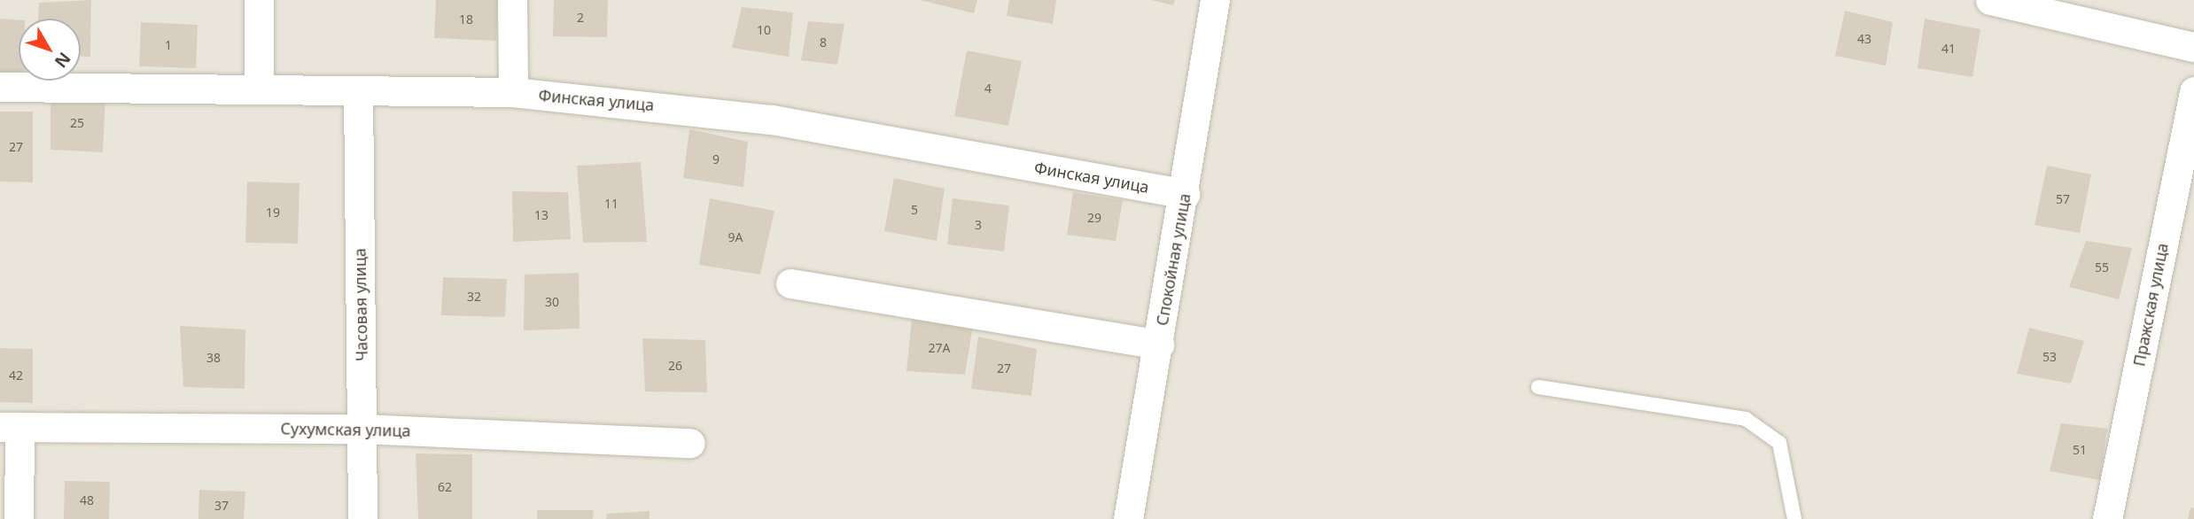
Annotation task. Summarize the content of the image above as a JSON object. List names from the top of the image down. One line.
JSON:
{"streets":{"street":["Финская улица","Спокойная улица","Часовая улица","Пражская улица","Сухумская улица"]},"crossings":[["Финская улица","Спокойная улица"],["Финская улица","Часовая улица"],["Часовая улица","Сухумская улица"]],"house_numbers":["2","18","10","43","8","1","41","4","25","27","9","57","11","5","19","13","29","3","9А","55","32","30","27А","53","38","26","27","42","51","62","48","37"],"north":"bottom right"}
